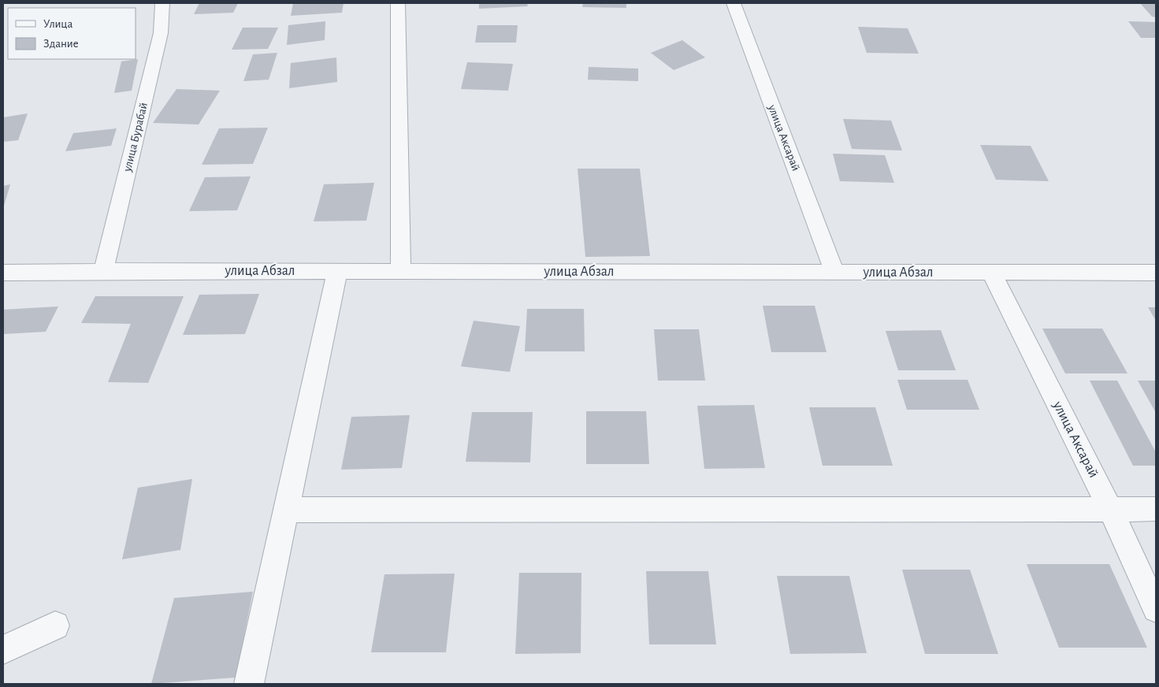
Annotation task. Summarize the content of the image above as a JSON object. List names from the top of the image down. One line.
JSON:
{"streets":{"street":["улица Бурабай","улица Аксарай","улица Абзал"]},"crossings":[["улица Бурабай","улица Абзал"],["улица Аксарай","улица Абзал"]],"legend":["Улица","Здание"]}
